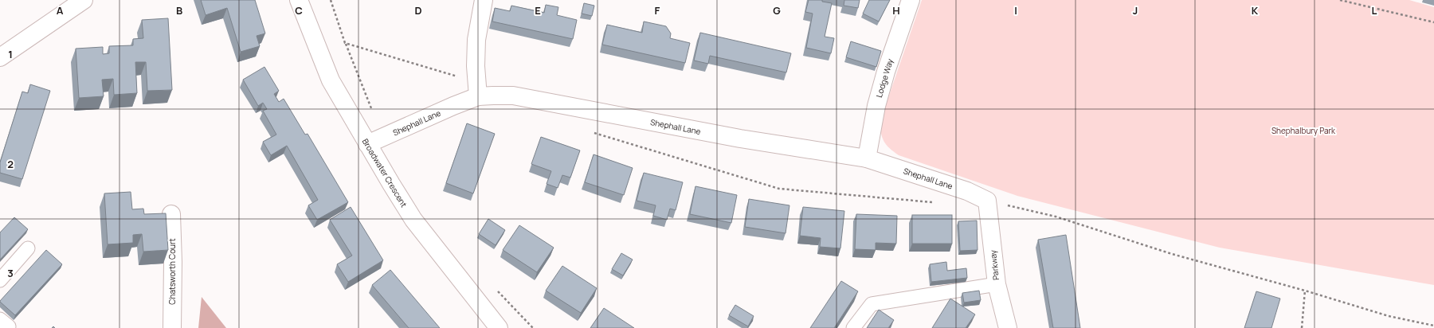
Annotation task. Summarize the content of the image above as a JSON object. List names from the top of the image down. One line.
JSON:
{"streets":{"street":["Lodge Way","Shephall Lane","Broadwater Crescent","Parkway","Chatsworth Court"]},"crossings":[["Lodge Way","Shephall Lane"],["Shephall Lane","Broadwater Crescent"],["Shephall Lane","Parkway"]],"parks":["Shephalbury Park"],"grid":{"columns":["A","B","C","D","E","F","G","H","I","J","K","L"],"rows":["1","2","3"]}}
